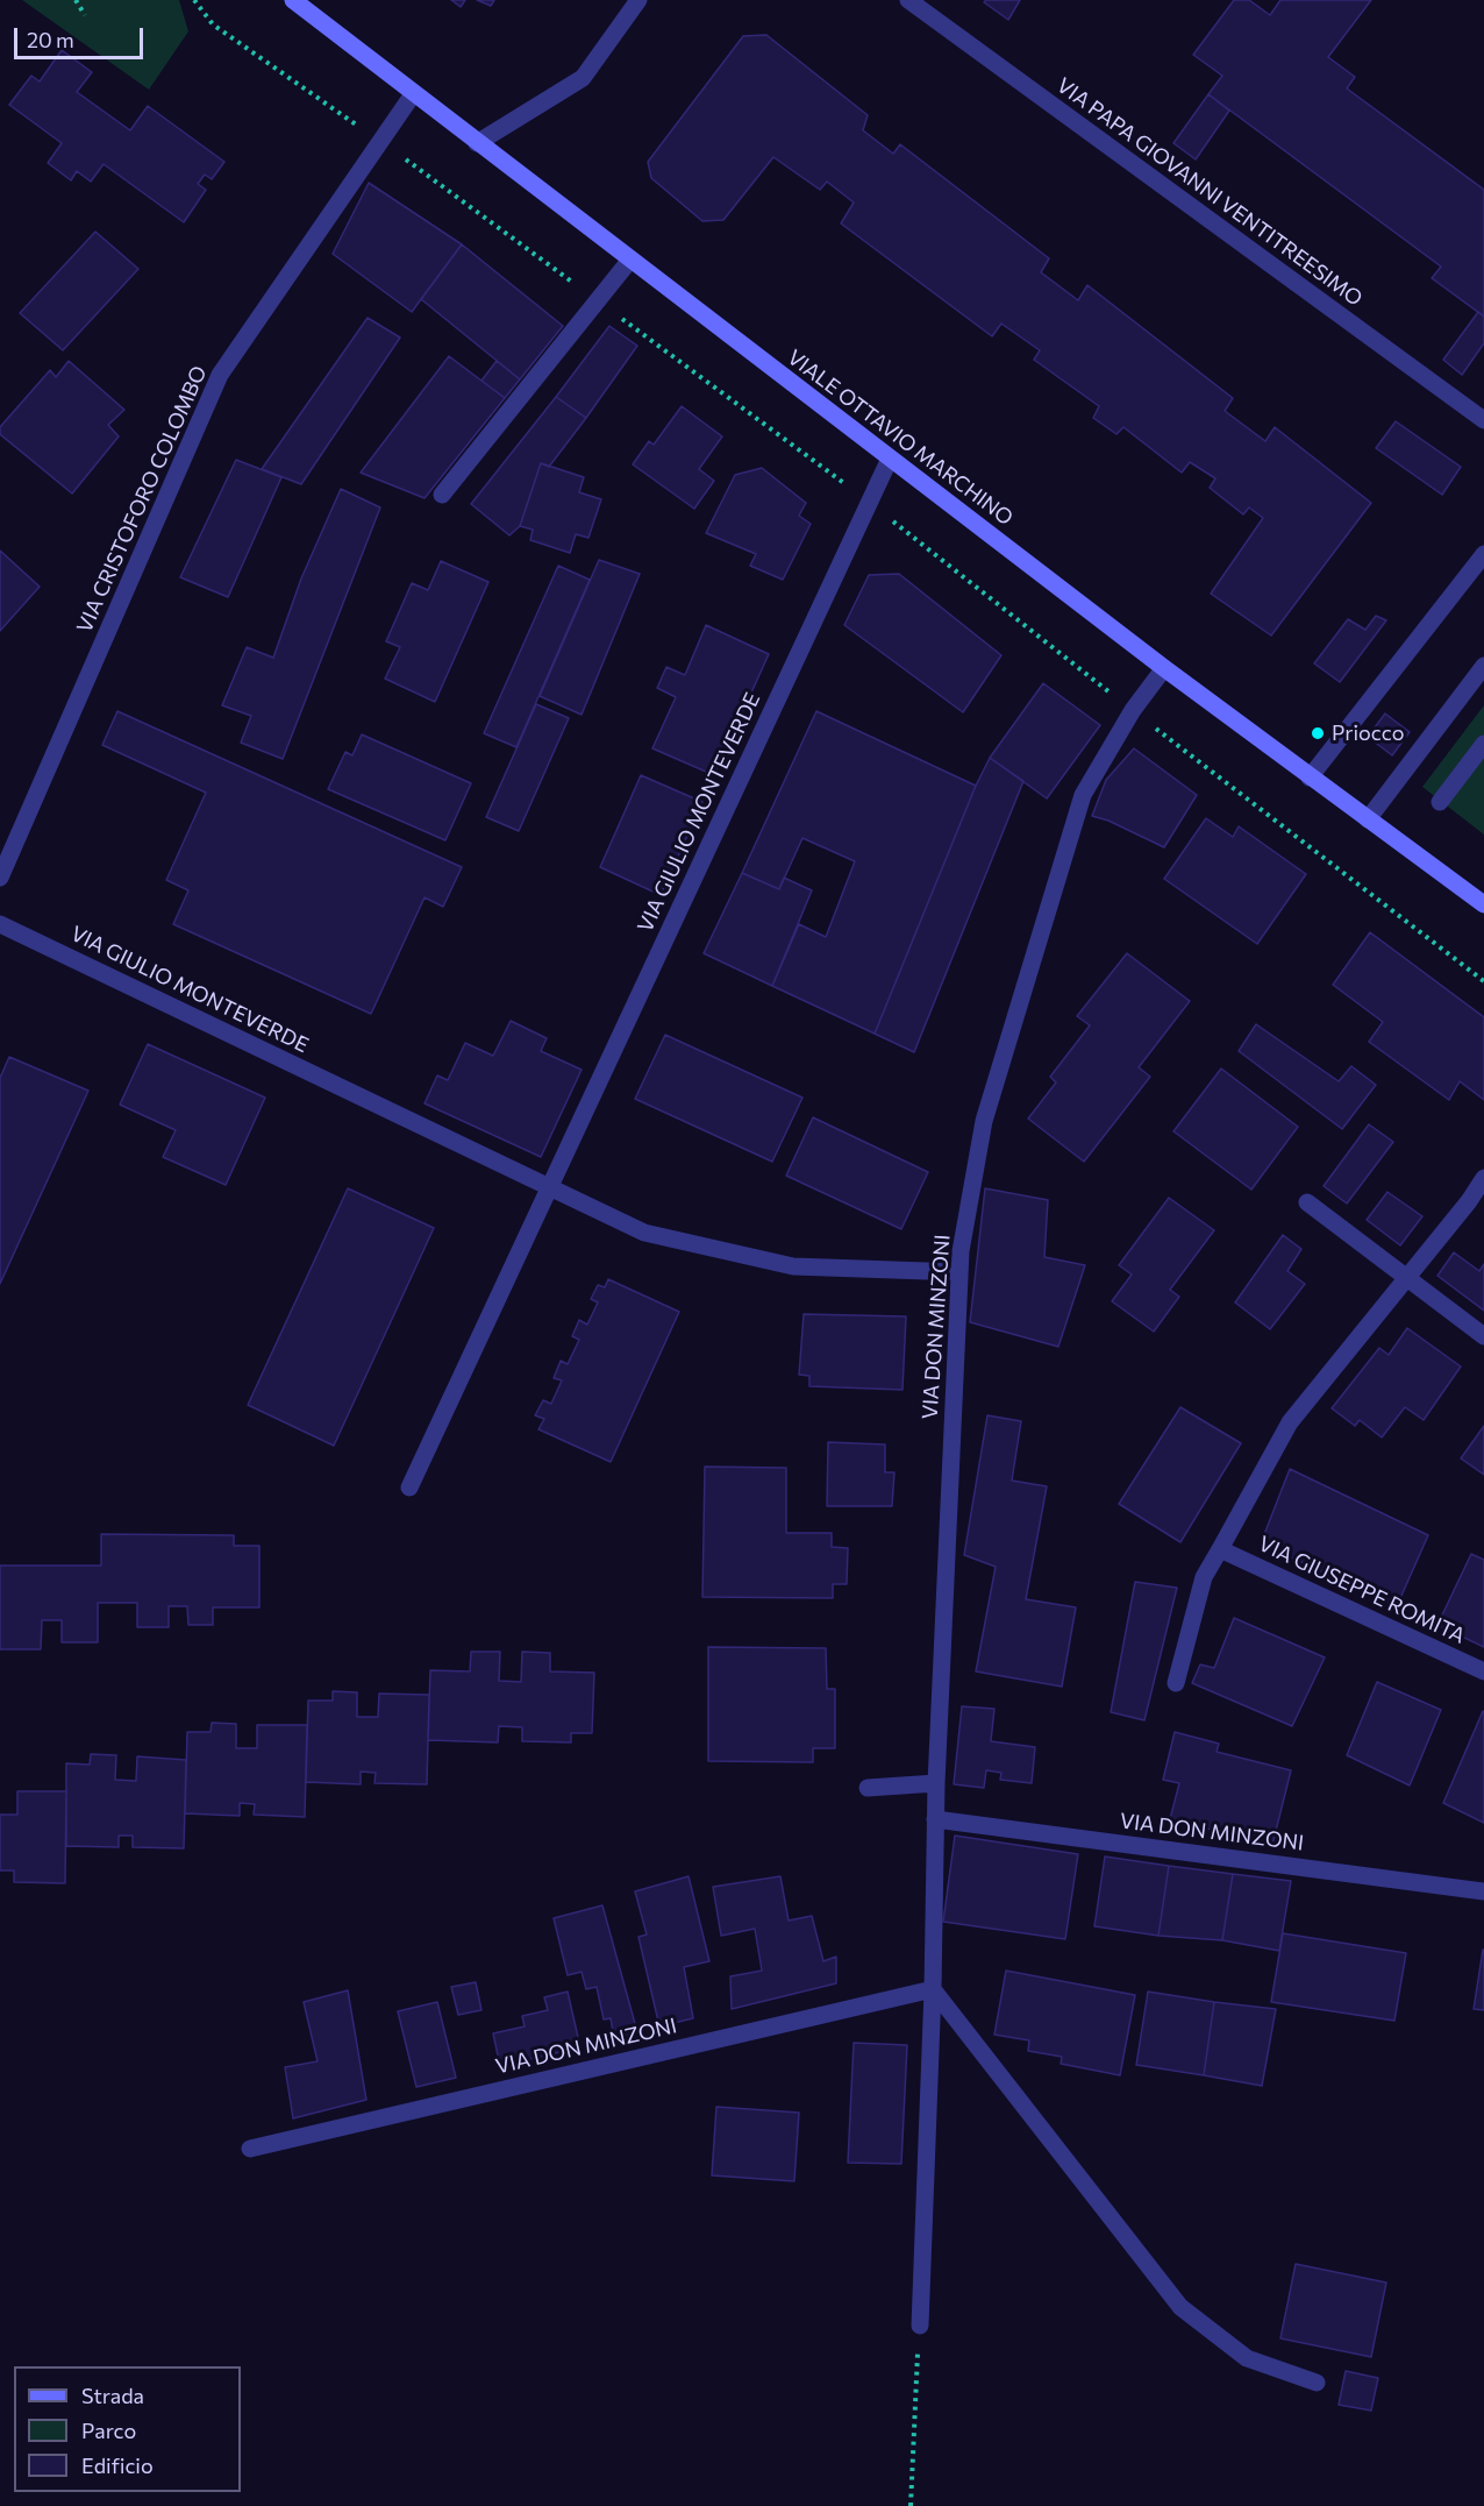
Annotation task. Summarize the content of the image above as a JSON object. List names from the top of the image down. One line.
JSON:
{"streets":{"street":["VIA PAPA GIOVANNI VENTITREESIMO","VIALE OTTAVIO MARCHINO","VIA CRISTOFORO COLOMBO","VIA GIULIO MONTEVERDE","VIA DON MINZONI","VIA GIUSEPPE ROMITA"]},"crossings":[["VIALE OTTAVIO MARCHINO","VIA CRISTOFORO COLOMBO"],["VIALE OTTAVIO MARCHINO","VIA GIULIO MONTEVERDE"],["VIALE OTTAVIO MARCHINO","VIA DON MINZONI"],["VIA GIULIO MONTEVERDE","VIA DON MINZONI"]],"places":["Priocco"],"legend":["Strada","Parco","Edificio"],"scale_bar":"20 m"}
